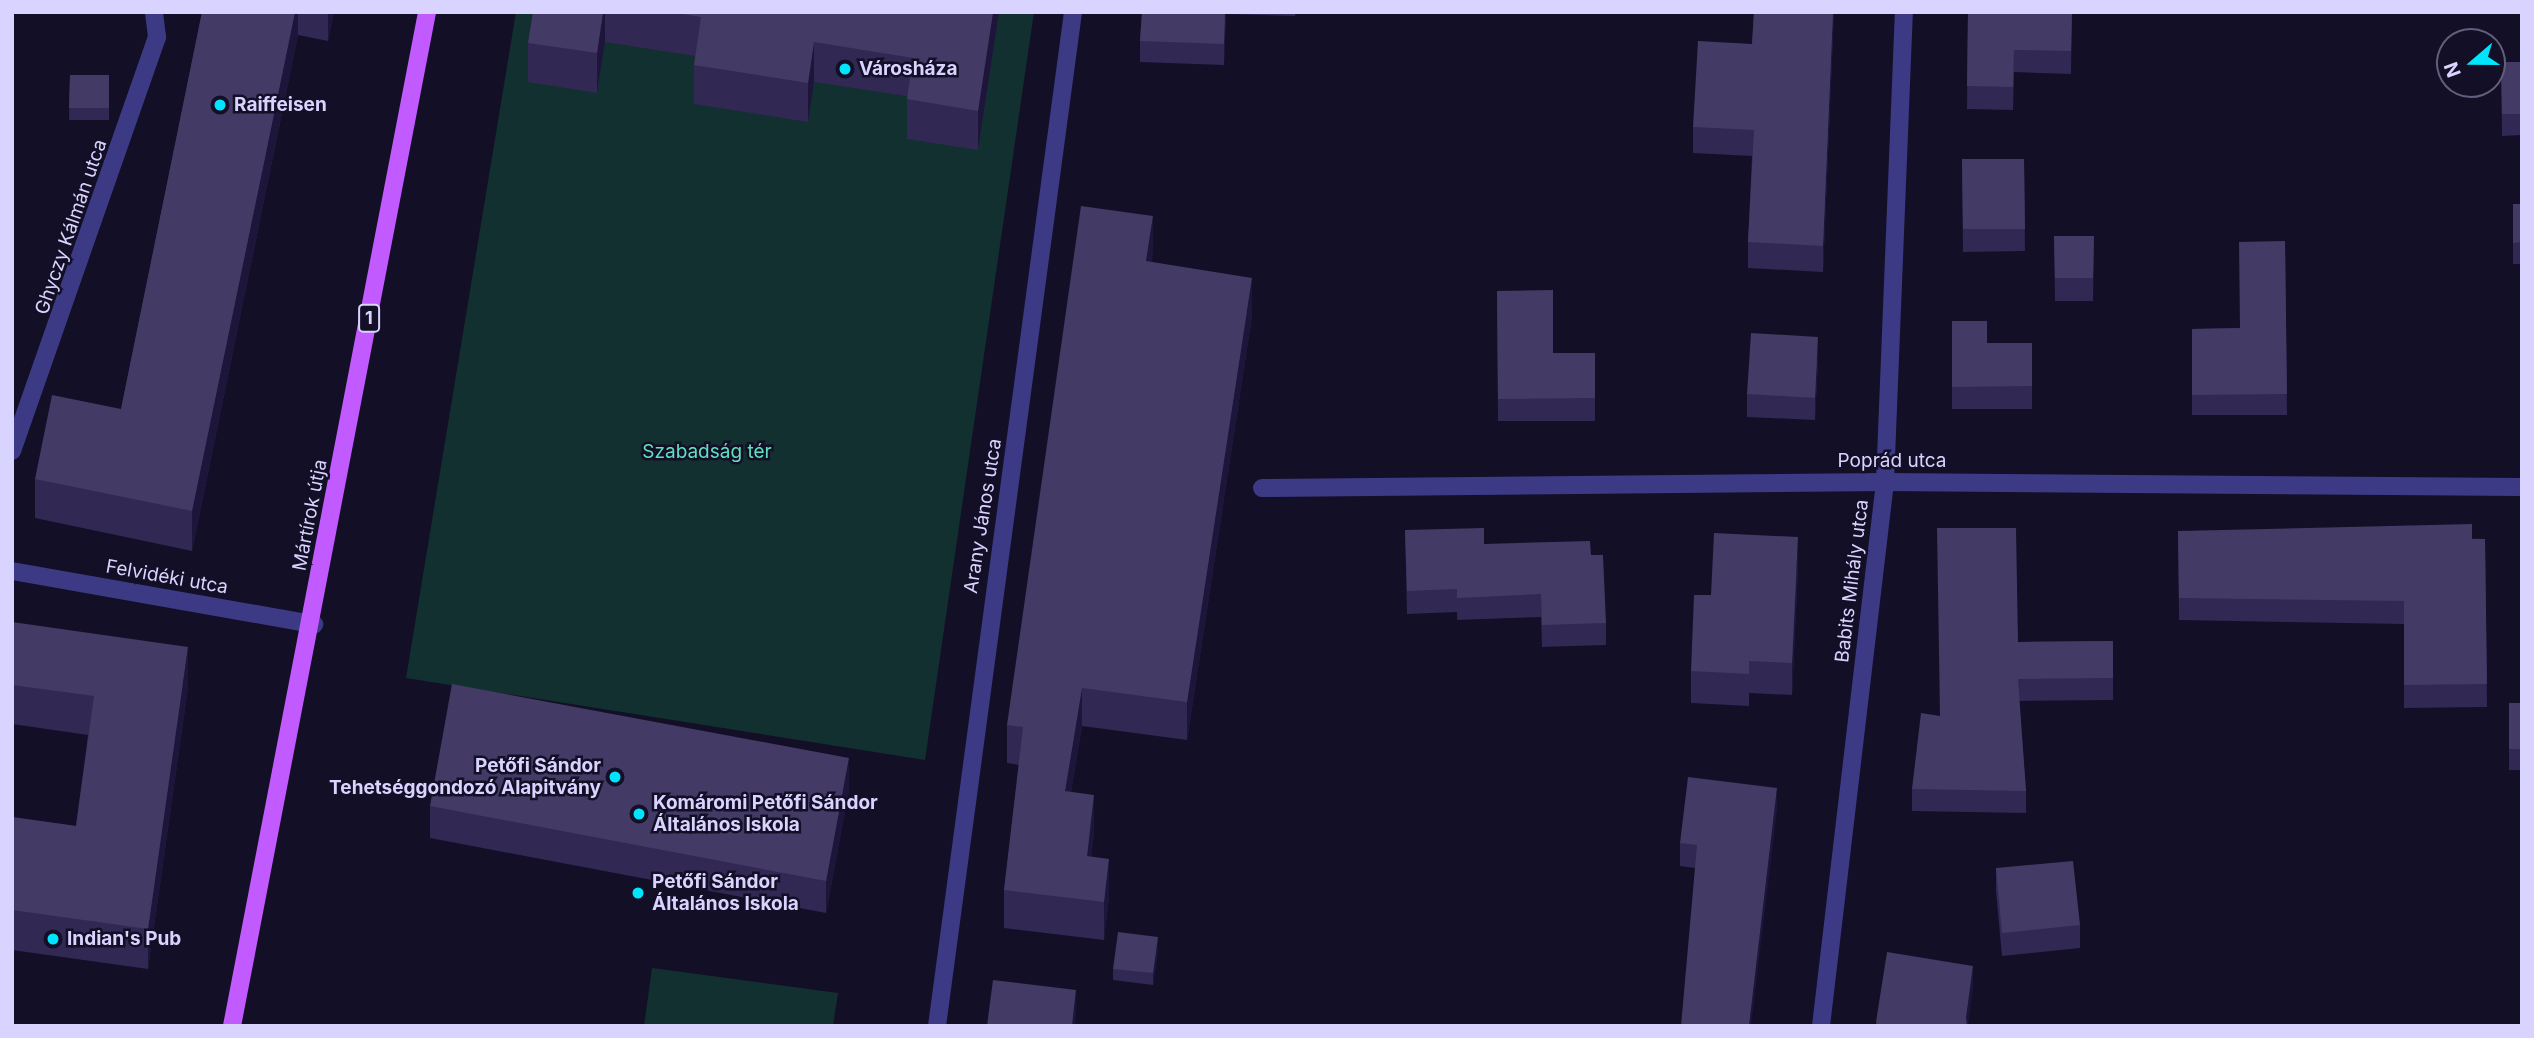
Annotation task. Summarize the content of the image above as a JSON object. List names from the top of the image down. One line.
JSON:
{"streets":{"main road":["1","Mártírok útja"],"street":["Ghyczy Kálmán utca","Poprád utca","Arany János utca","Felvidéki utca","Babits Mihály utca"]},"crossings":[["Poprád utca","Babits Mihály utca"],["Mártírok útja","Felvidéki utca"]],"parks":["Szabadság tér"],"places":["Városháza","Raiffeisen","Petőfi Sándor Tehetséggondozó Alapitvány","Komáromi Petőfi Sándor Általános Iskola","Petőfi Sándor Általános Iskola","Indian's Pub"],"north":"left"}
